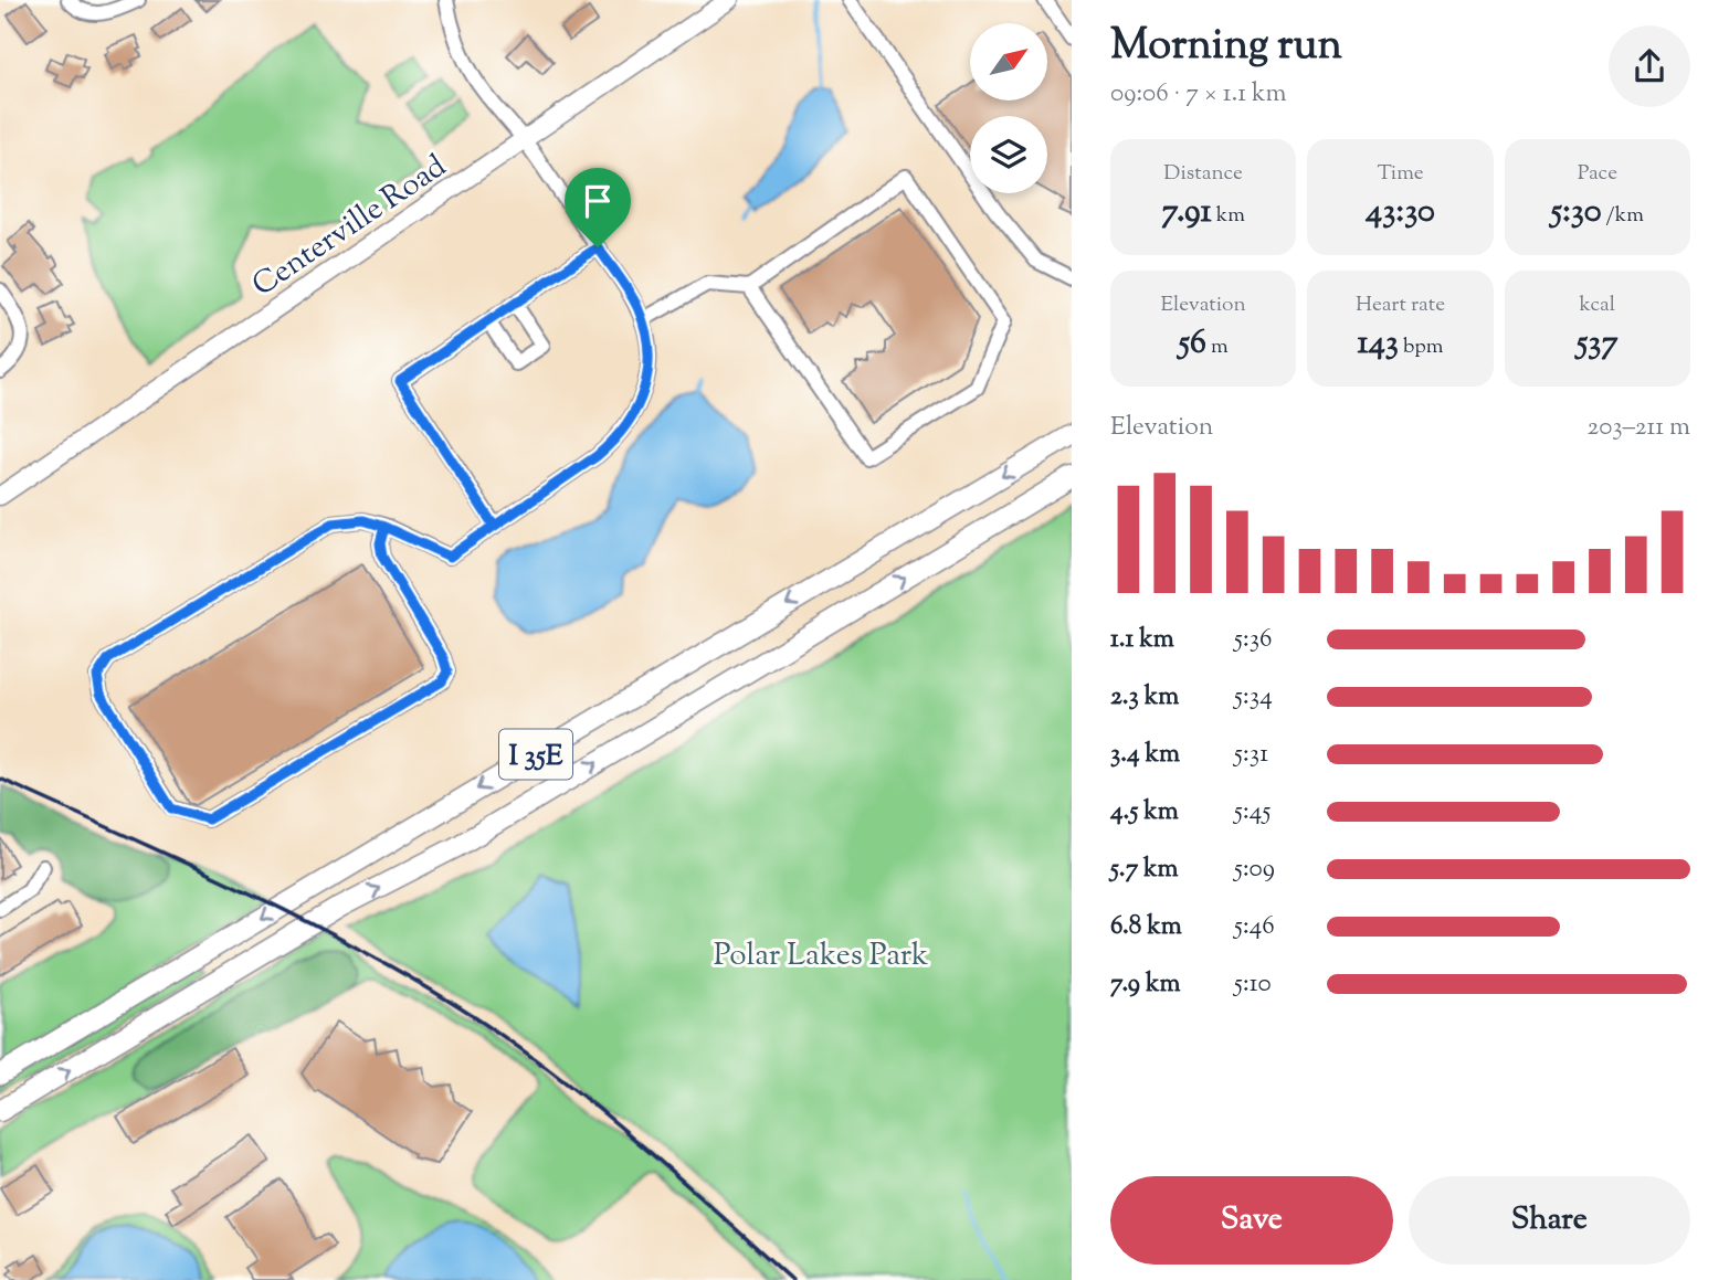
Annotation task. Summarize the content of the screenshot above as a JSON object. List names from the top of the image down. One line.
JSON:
{"streets":{"highway":["I 35E"],"main road":["Centerville Road"]},"parks":["Polar Lakes Park"],"north":"top right","page":{"heading":["Morning run","09:06 · 7 × 1.1 km"],"stats":[["Distance","7.91 km"],["Time","43:30"],["Pace","5:30 /km"],["Elevation","56 m"],["Heart rate","143 bpm"],["kcal","537"]],"chart":["Elevation","203–211 m"],"list":[{"name":"1.1 km","note":"5:36"},{"name":"2.3 km","note":"5:34"},{"name":"3.4 km","note":"5:31"},{"name":"4.5 km","note":"5:45"},{"name":"5.7 km","note":"5:09"},{"name":"6.8 km","note":"5:46"},{"name":"7.9 km","note":"5:10"}],"buttons":["Save","Share"]}}
